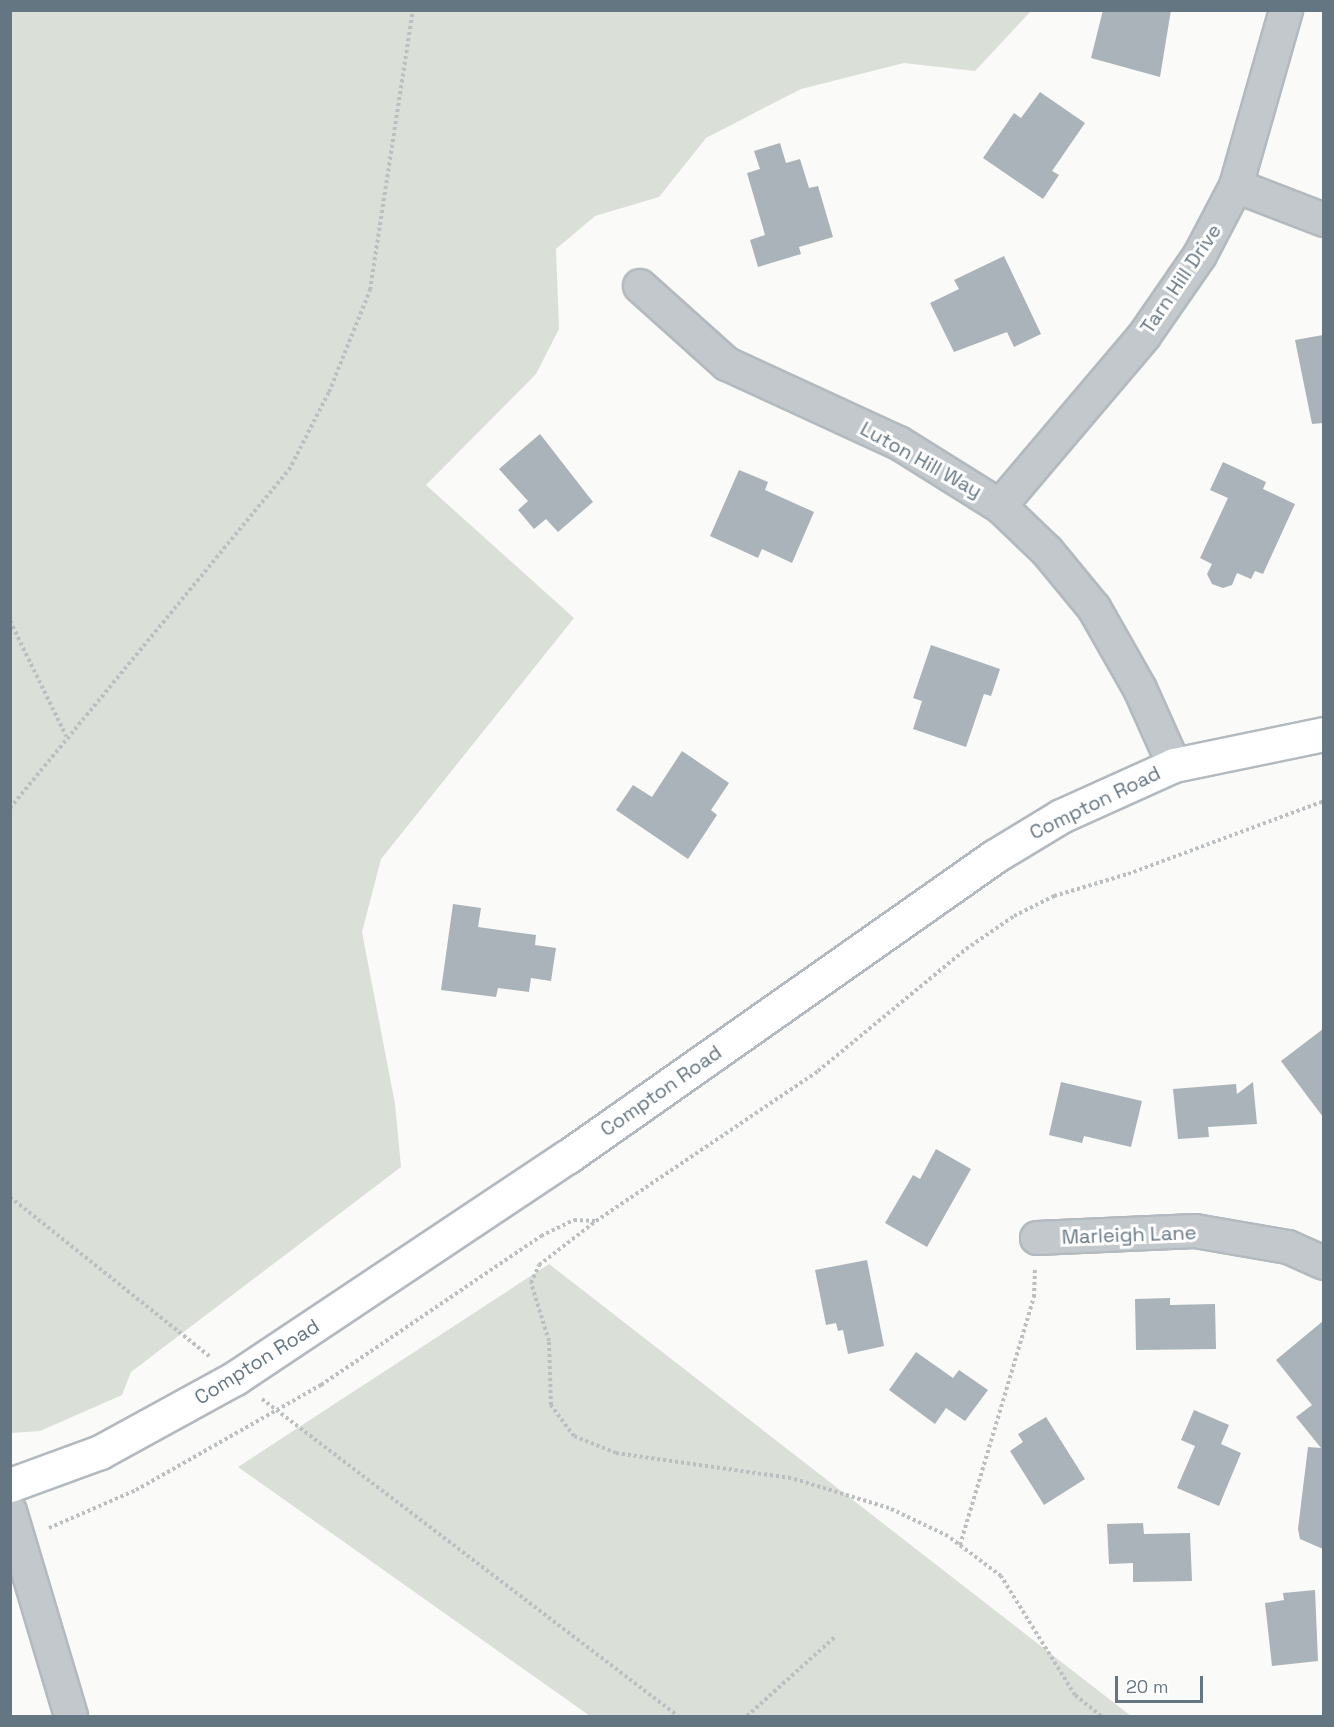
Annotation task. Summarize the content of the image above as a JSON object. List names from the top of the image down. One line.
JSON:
{"streets":{"main road":["Compton Road"],"street":["Tarn Hill Drive","Luton Hill Way","Marleigh Lane"]},"crossings":[["Tarn Hill Drive","Luton Hill Way"],["Luton Hill Way","Compton Road"]],"scale_bar":"20 m"}
